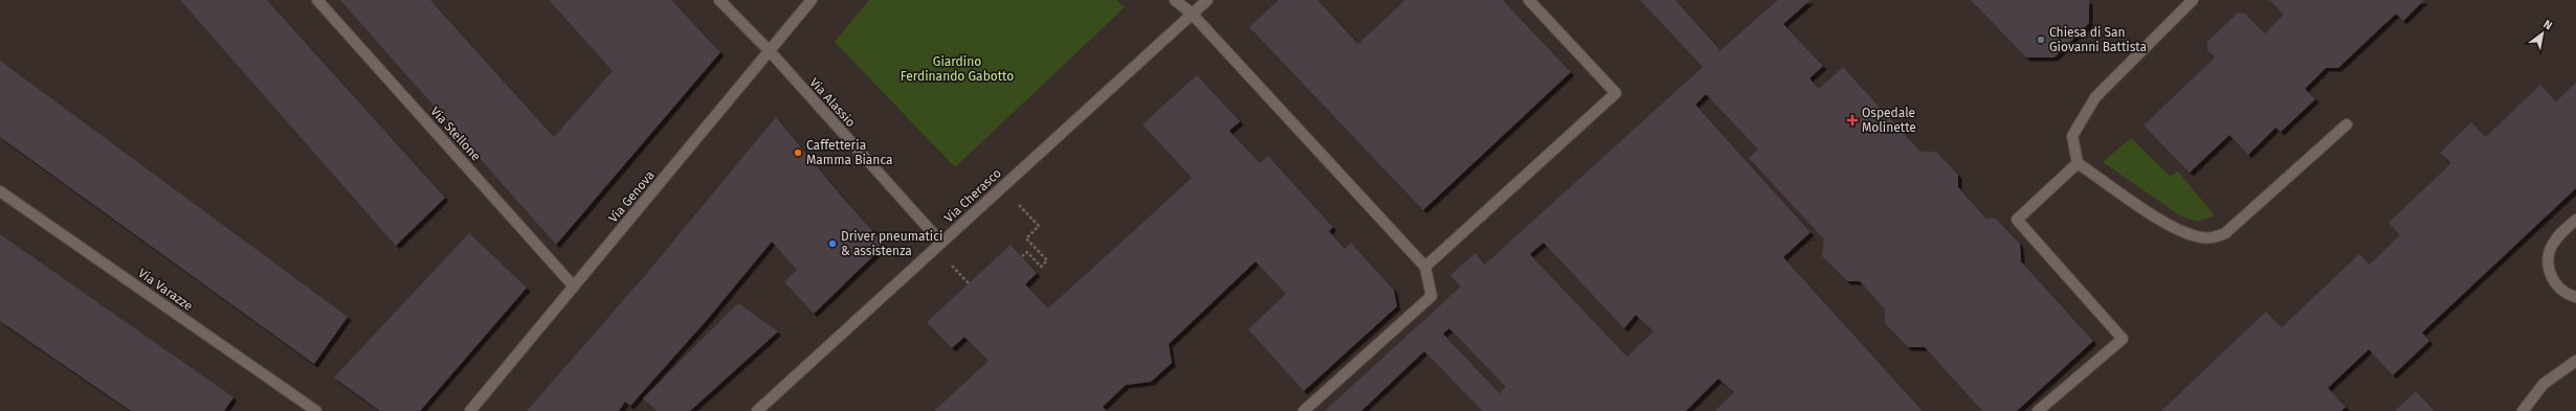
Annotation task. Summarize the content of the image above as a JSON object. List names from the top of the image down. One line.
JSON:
{"streets":{"street":["Via Alassio","Via Stellone","Via Cherasco","Via Genova","Via Varazze"]},"crossings":[["Via Alassio","Via Cherasco"],["Via Alassio","Via Genova"],["Via Stellone","Via Genova"]],"parks":["Giardino Ferdinando Gabotto"],"places":{"other":["Chiesa di San Giovanni Battista","Caffetteria Mamma Bianca","Driver pneumatici & assistenza"],"health":["Ospedale Molinette"]},"north":"top right"}
